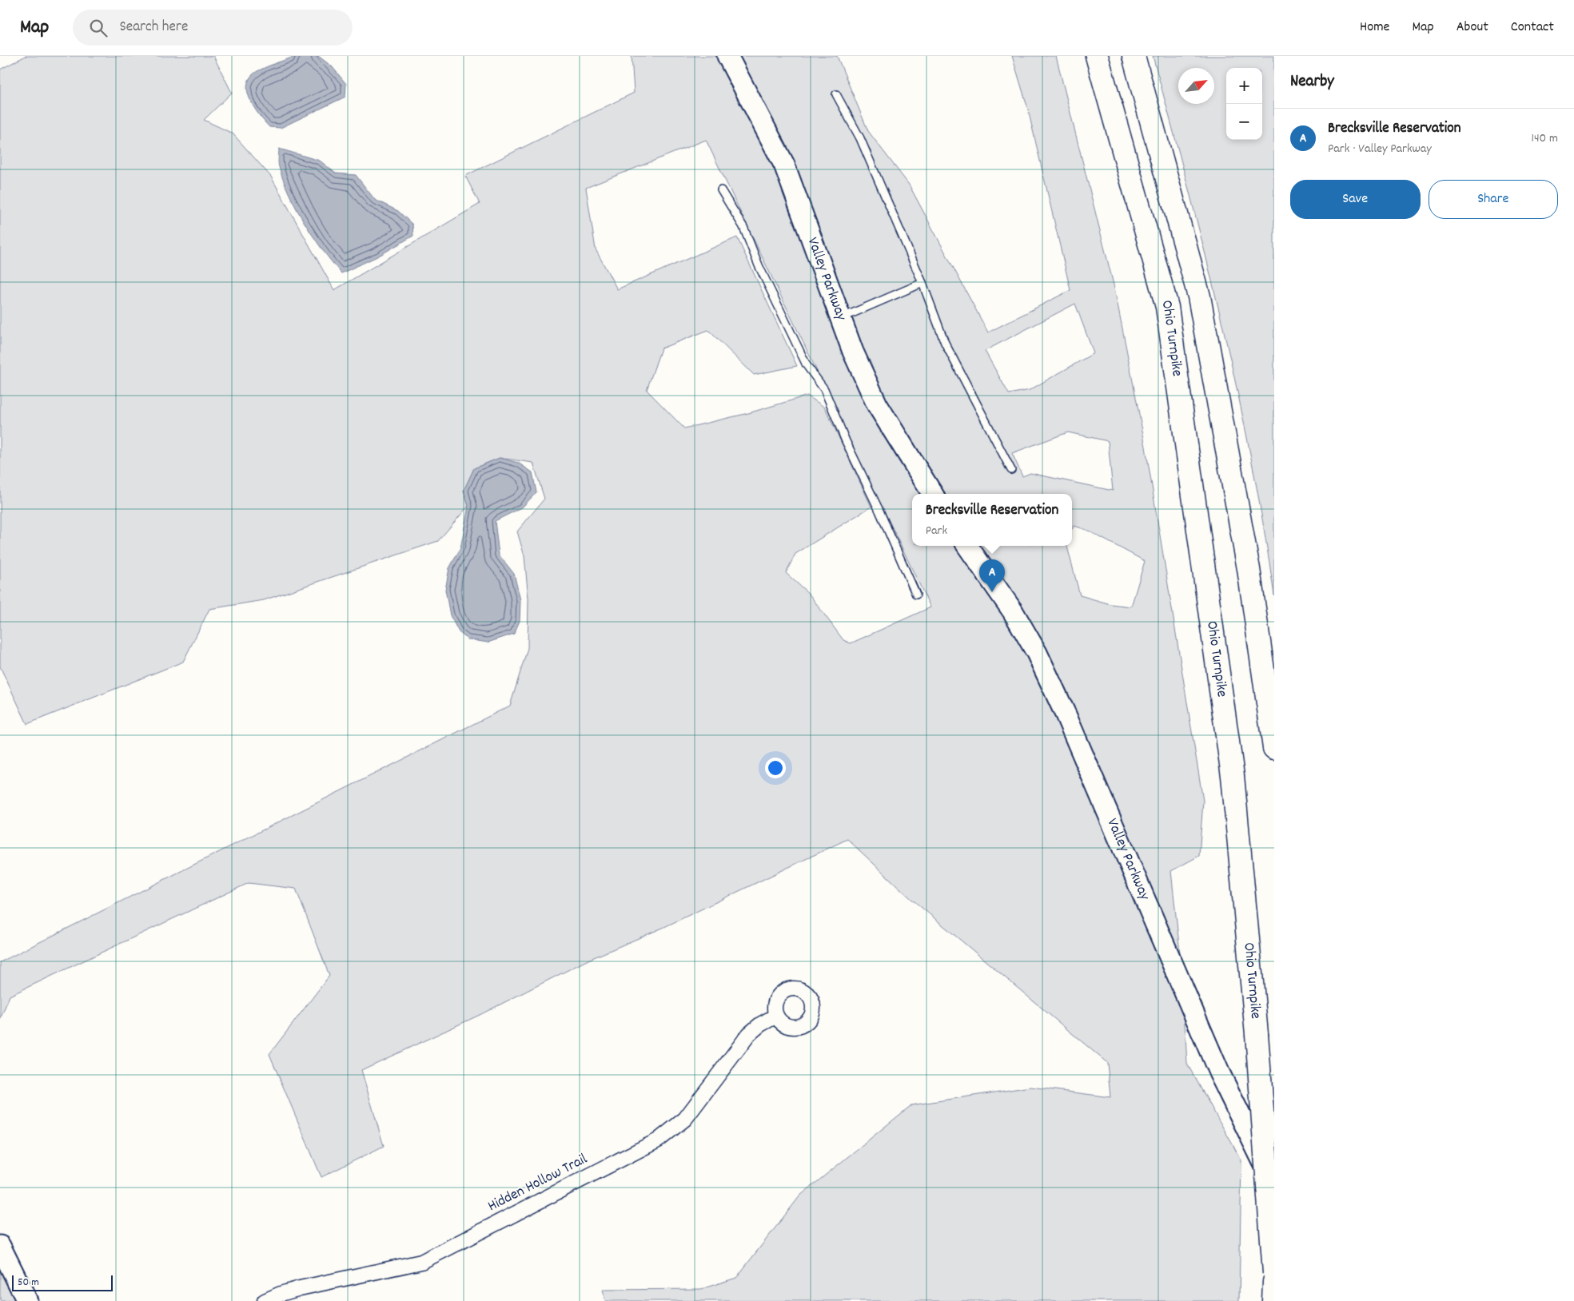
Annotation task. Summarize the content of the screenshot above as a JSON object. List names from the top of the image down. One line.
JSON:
{"streets":{"highway":["Ohio Turnpike"],"street":["Valley Parkway","Hidden Hollow Trail"]},"scale_bar":"50 m","north":"top right","page":{"header":"Map","search":"Search here","nav":["Home","Map","About","Contact"],"heading":"Nearby","map_buttons":["+","−"],"list":[{"mark":"A","name":"Brecksville Reservation","note":"Park · Valley Parkway","value":"140 m"}],"buttons":["Save","Share"],"popup":["Brecksville Reservation","Park"],"pins":"A","scale":"50 m"}}
